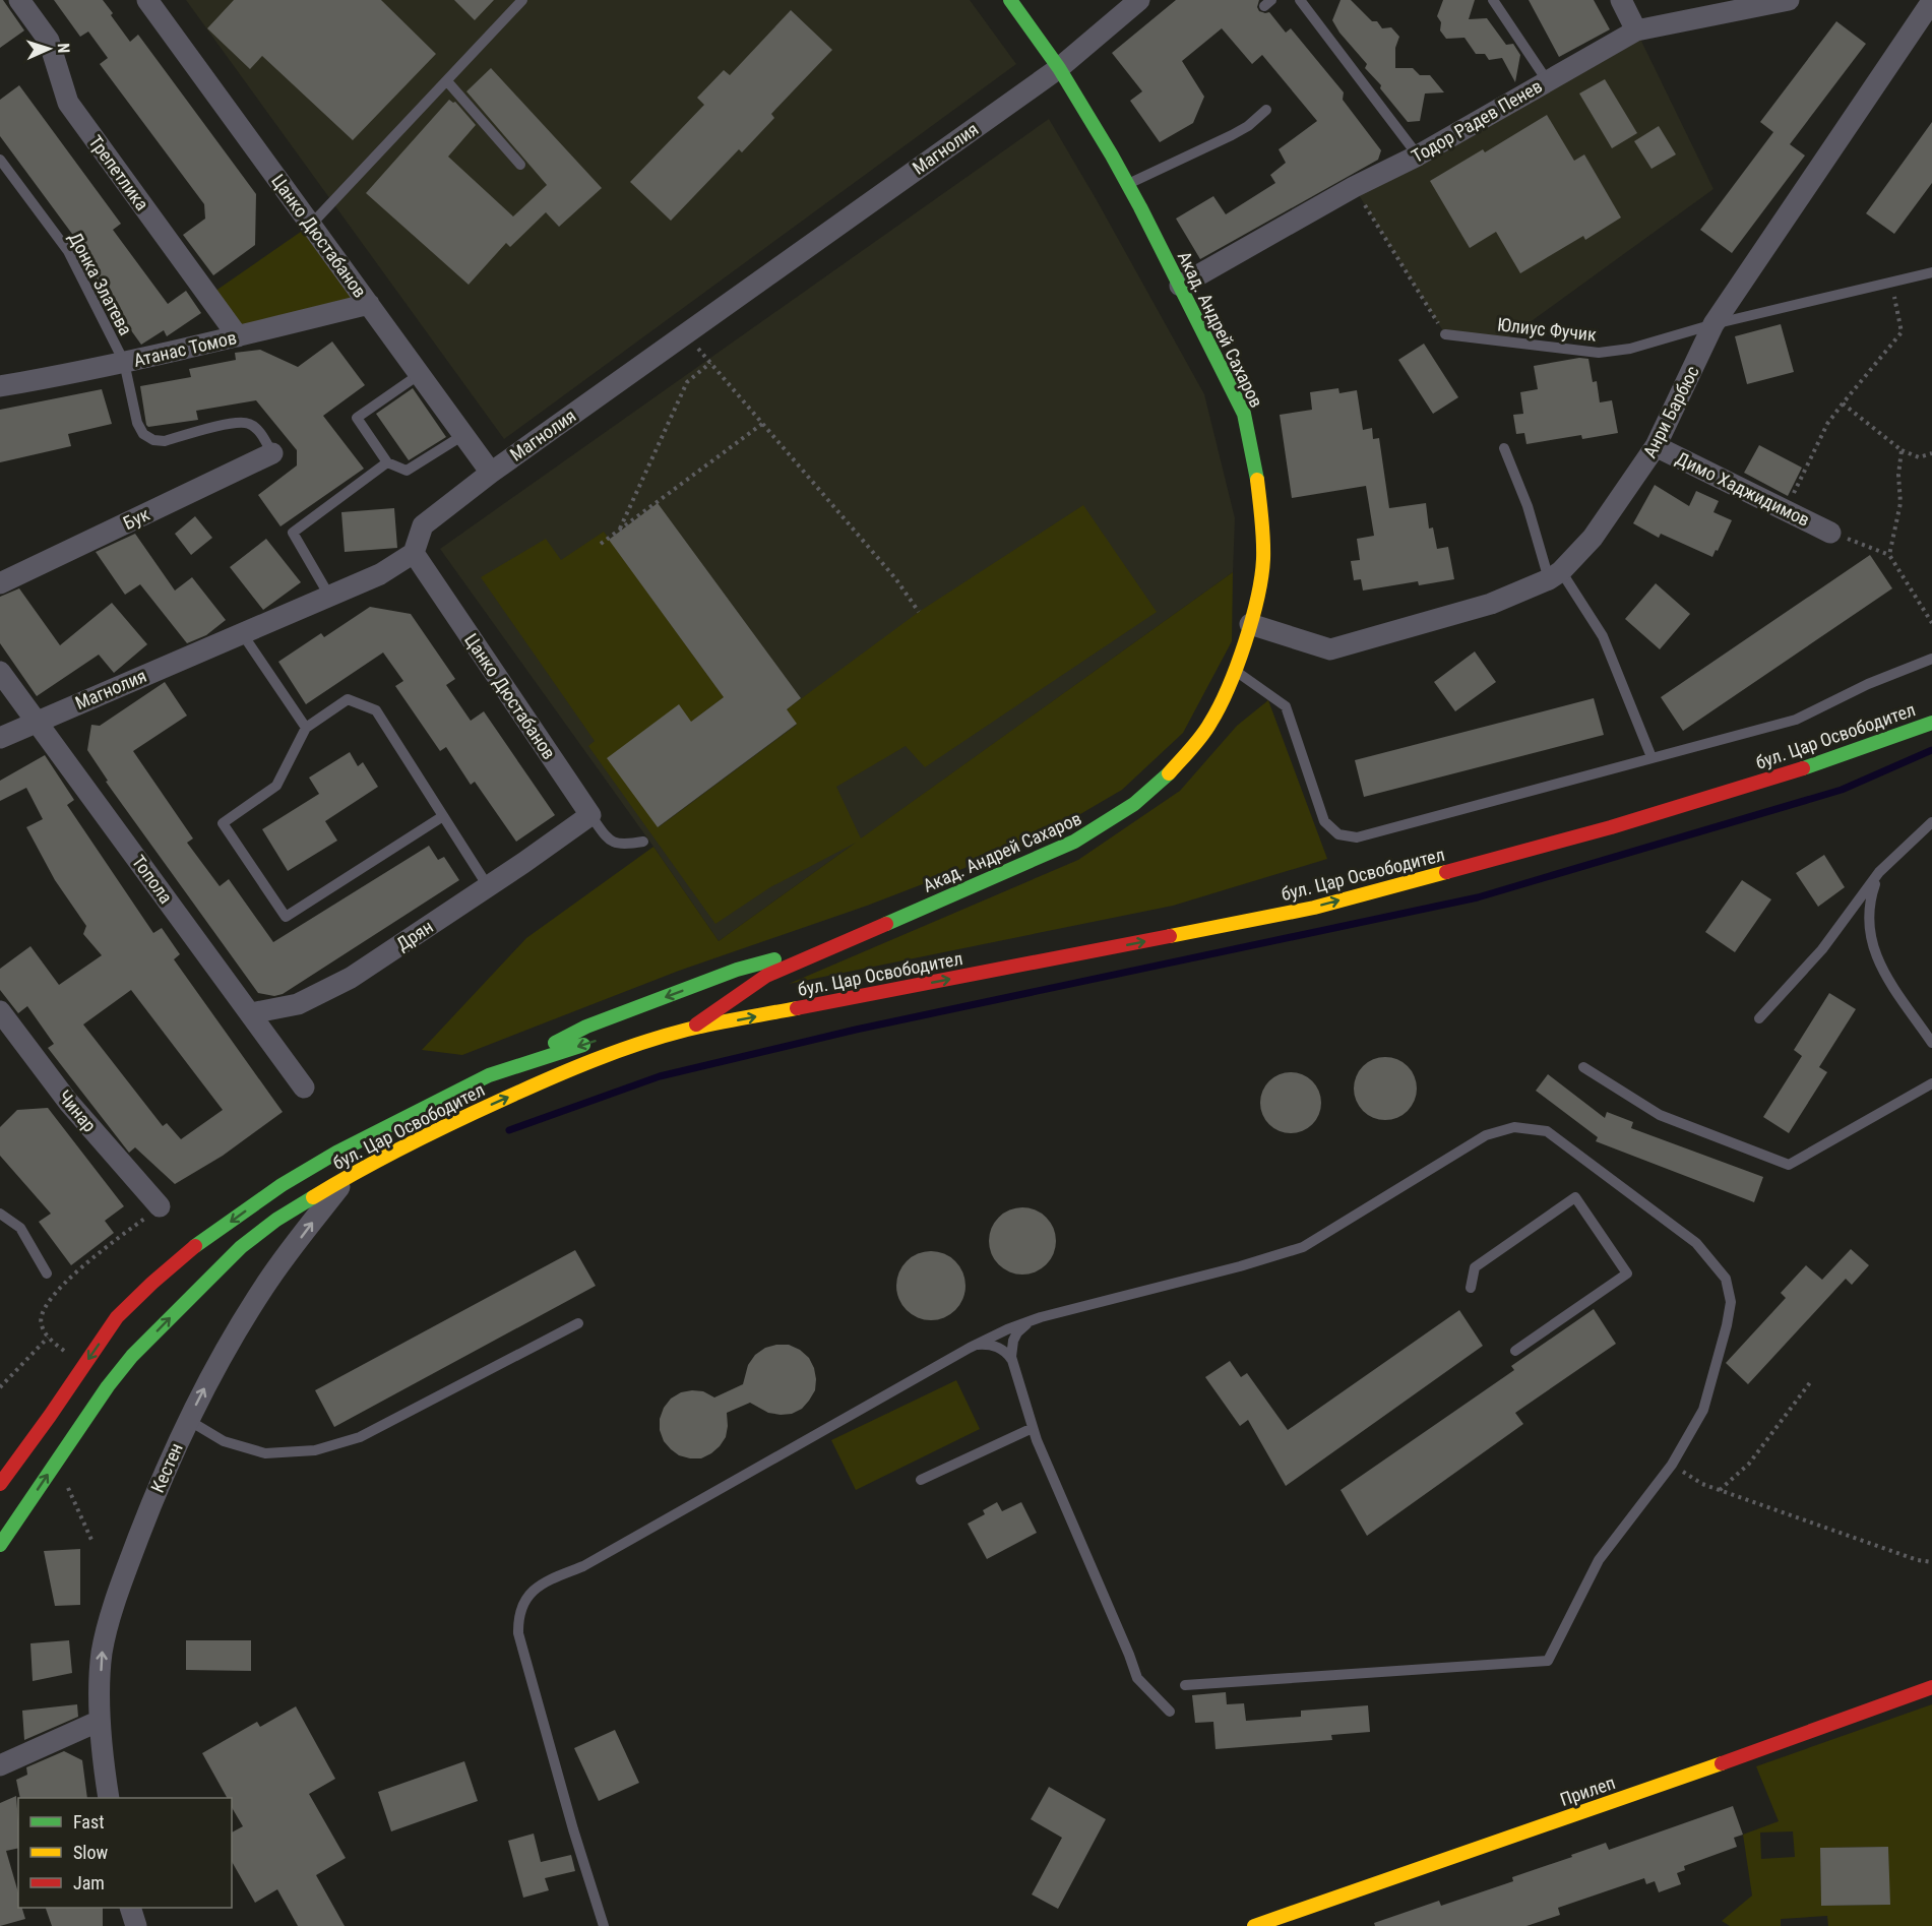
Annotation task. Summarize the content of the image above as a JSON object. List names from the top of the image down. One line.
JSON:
{"streets":{"main road":["Акад. Андрей Сахаров","бул. Цар Освободител","Прилеп"],"street":["Тодор Радев Пенев","Магнолия","Трепетлика","Цанко Дюстабанов","Атанас Томов","Анри Барбюс","Димо Хаджидимов","Бук","Топола","Дрян","Чинар","Кестен"],"lane":["Донка Златева","Юлиус Фучик"]},"crossings":[["Тодор Радев Пенев","Акад. Андрей Сахаров"],["Магнолия","Цанко Дюстабанов"],["Магнолия","Акад. Андрей Сахаров"],["Магнолия","Топола"],["Трепетлика","Атанас Томов"],["Цанко Дюстабанов","Атанас Томов"],["Цанко Дюстабанов","Дрян"],["Донка Златева","Атанас Томов"],["Донка Златева","Бук"],["Акад. Андрей Сахаров","Анри Барбюс"],["Юлиус Фучик","Анри Барбюс"],["Анри Барбюс","Димо Хаджидимов"],["бул. Цар Освободител","Кестен"],["Топола","Дрян"]],"one_way":["Кестен"],"legend":["Fast","Slow","Jam"],"north":"right"}
